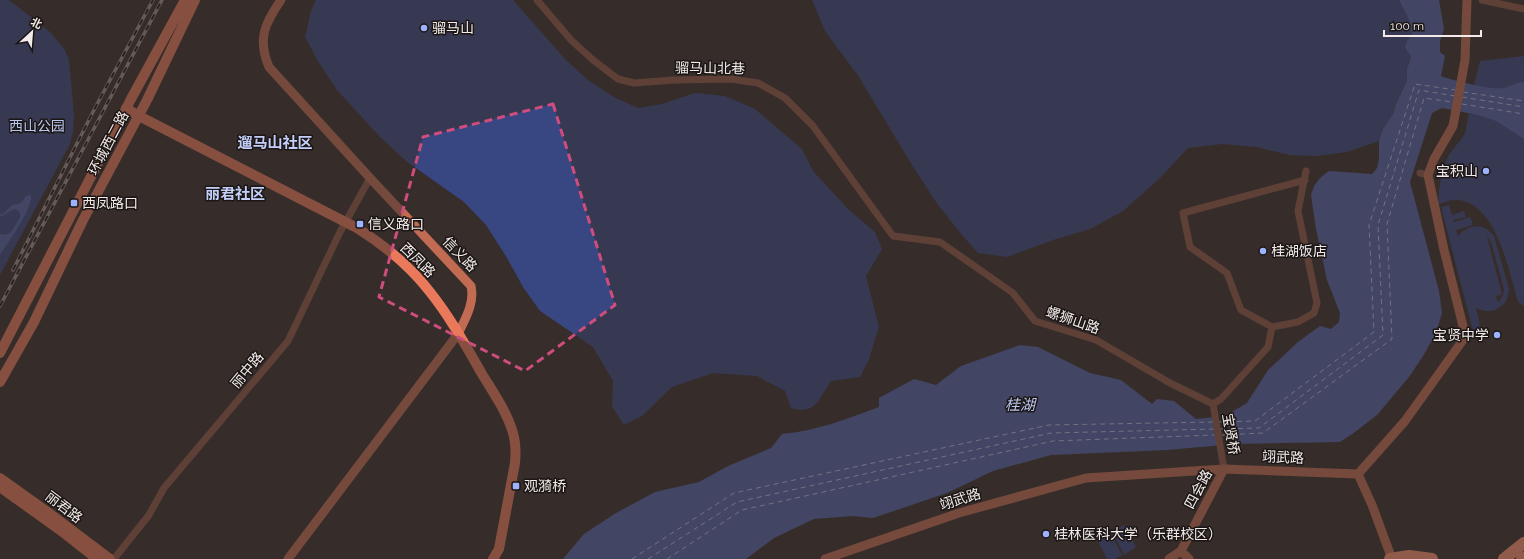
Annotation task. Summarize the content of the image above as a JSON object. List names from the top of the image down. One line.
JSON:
{"streets":{"main road":["环城西二路","信义路","西凤路","翊武路","四会路","丽君路"],"street":["骝马山北巷","螺狮山路","丽中路","宝贤桥"]},"crossings":[["骝马山北巷","螺狮山路"],["环城西二路","西凤路"],["信义路","西凤路"],["信义路","丽中路"],["西凤路","丽中路"],["螺狮山路","宝贤桥"],["宝贤桥","翊武路"],["宝贤桥","四会路"],["翊武路","四会路"]],"districts":["遛马山社区","丽君社区"],"water":["桂湖"],"parks":["西山公园"],"places":{"other":["骝马山","宝积山","桂湖饭店","宝贤中学","桂林医科大学（乐群校区）"],"transit":["西凤路口","信义路口","观漪桥"]},"scale_bar":"100 m","north":"top right"}
